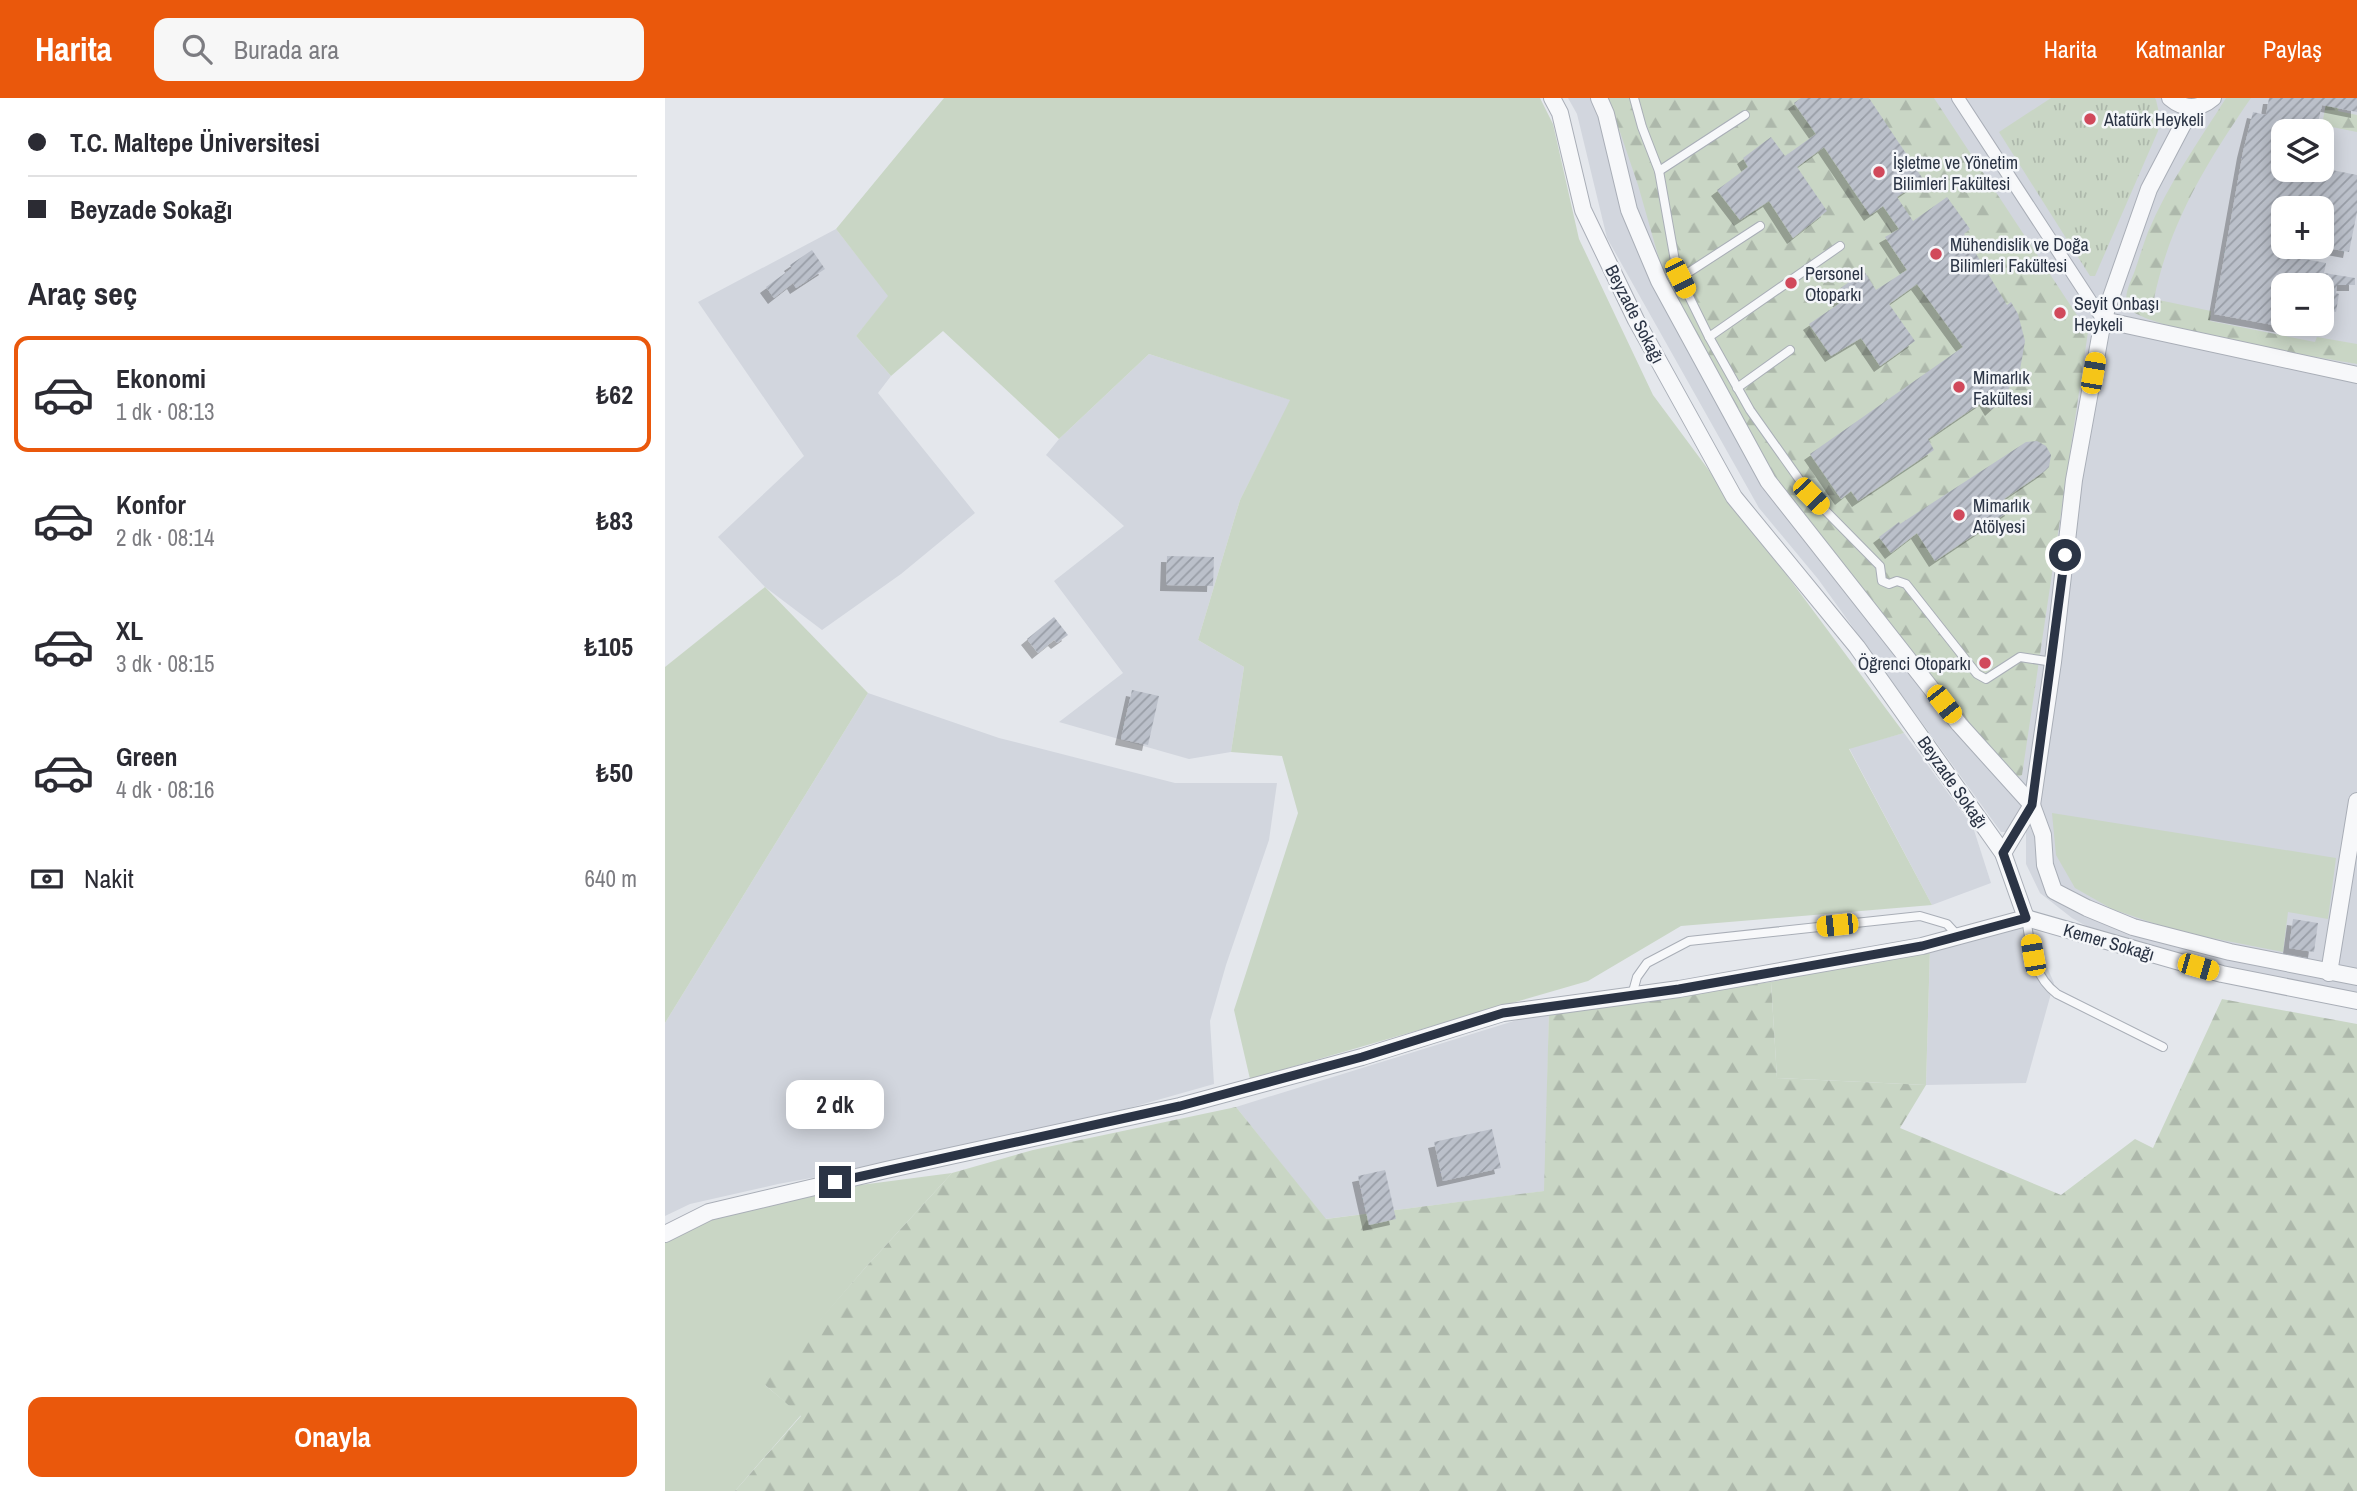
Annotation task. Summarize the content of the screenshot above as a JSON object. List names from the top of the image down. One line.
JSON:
{"streets":{"street":["Beyzade Sokağı","Kemer Sokağı"]},"crossings":[["Beyzade Sokağı","Kemer Sokağı"]],"places":["Atatürk Heykeli","İşletme ve Yönetim Bilimleri Fakültesi","Mühendislik ve Doğa Bilimleri Fakültesi","Personel Otoparkı","Seyit Onbaşı Heykeli","Mimarlık Fakültesi","Mimarlık Atölyesi","Öğrenci Otoparkı"],"page":{"header":"Harita","search":"Burada ara","nav":["Harita","Katmanlar","Paylaş"],"banner":["T.C. Maltepe Üniversitesi","Beyzade Sokağı"],"map_buttons":["+","−"],"heading":"Araç seç","list":[{"name":"Ekonomi","note":"1 dk · 08:13","value":"₺62"},{"name":"Konfor","note":"2 dk · 08:14","value":"₺83"},{"name":"XL","note":"3 dk · 08:15","value":"₺105"},{"name":"Green","note":"4 dk · 08:16","value":"₺50"}],"pay":["Nakit","640 m"],"bubble":"2 dk","buttons":"Onayla"}}
